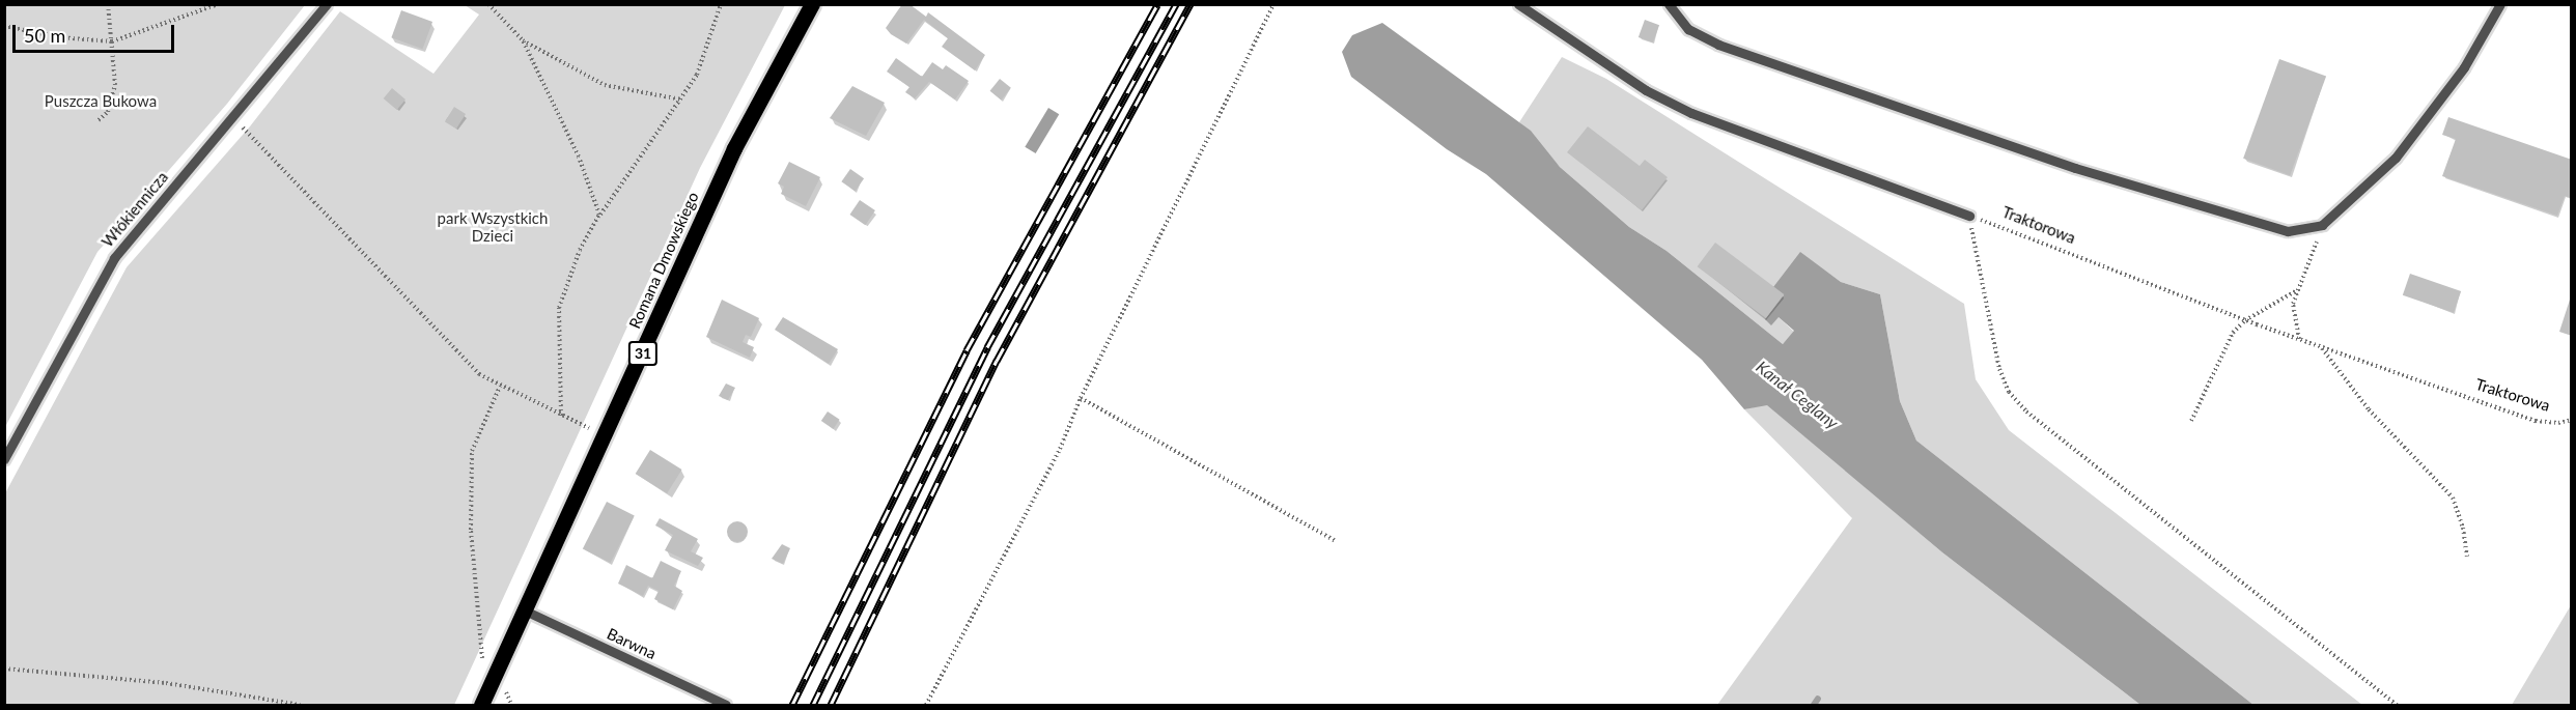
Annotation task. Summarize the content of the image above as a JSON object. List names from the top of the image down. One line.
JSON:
{"streets":{"main road":["Romana Dmowskiego","31"],"lane":["Włókiennicza","Barwna"],"path":["Traktorowa"]},"crossings":[["Romana Dmowskiego","Barwna"]],"water":["Kanał Ceglany"],"parks":["Puszcza Bukowa","park Wszystkich Dzieci"],"scale_bar":"50 m"}
